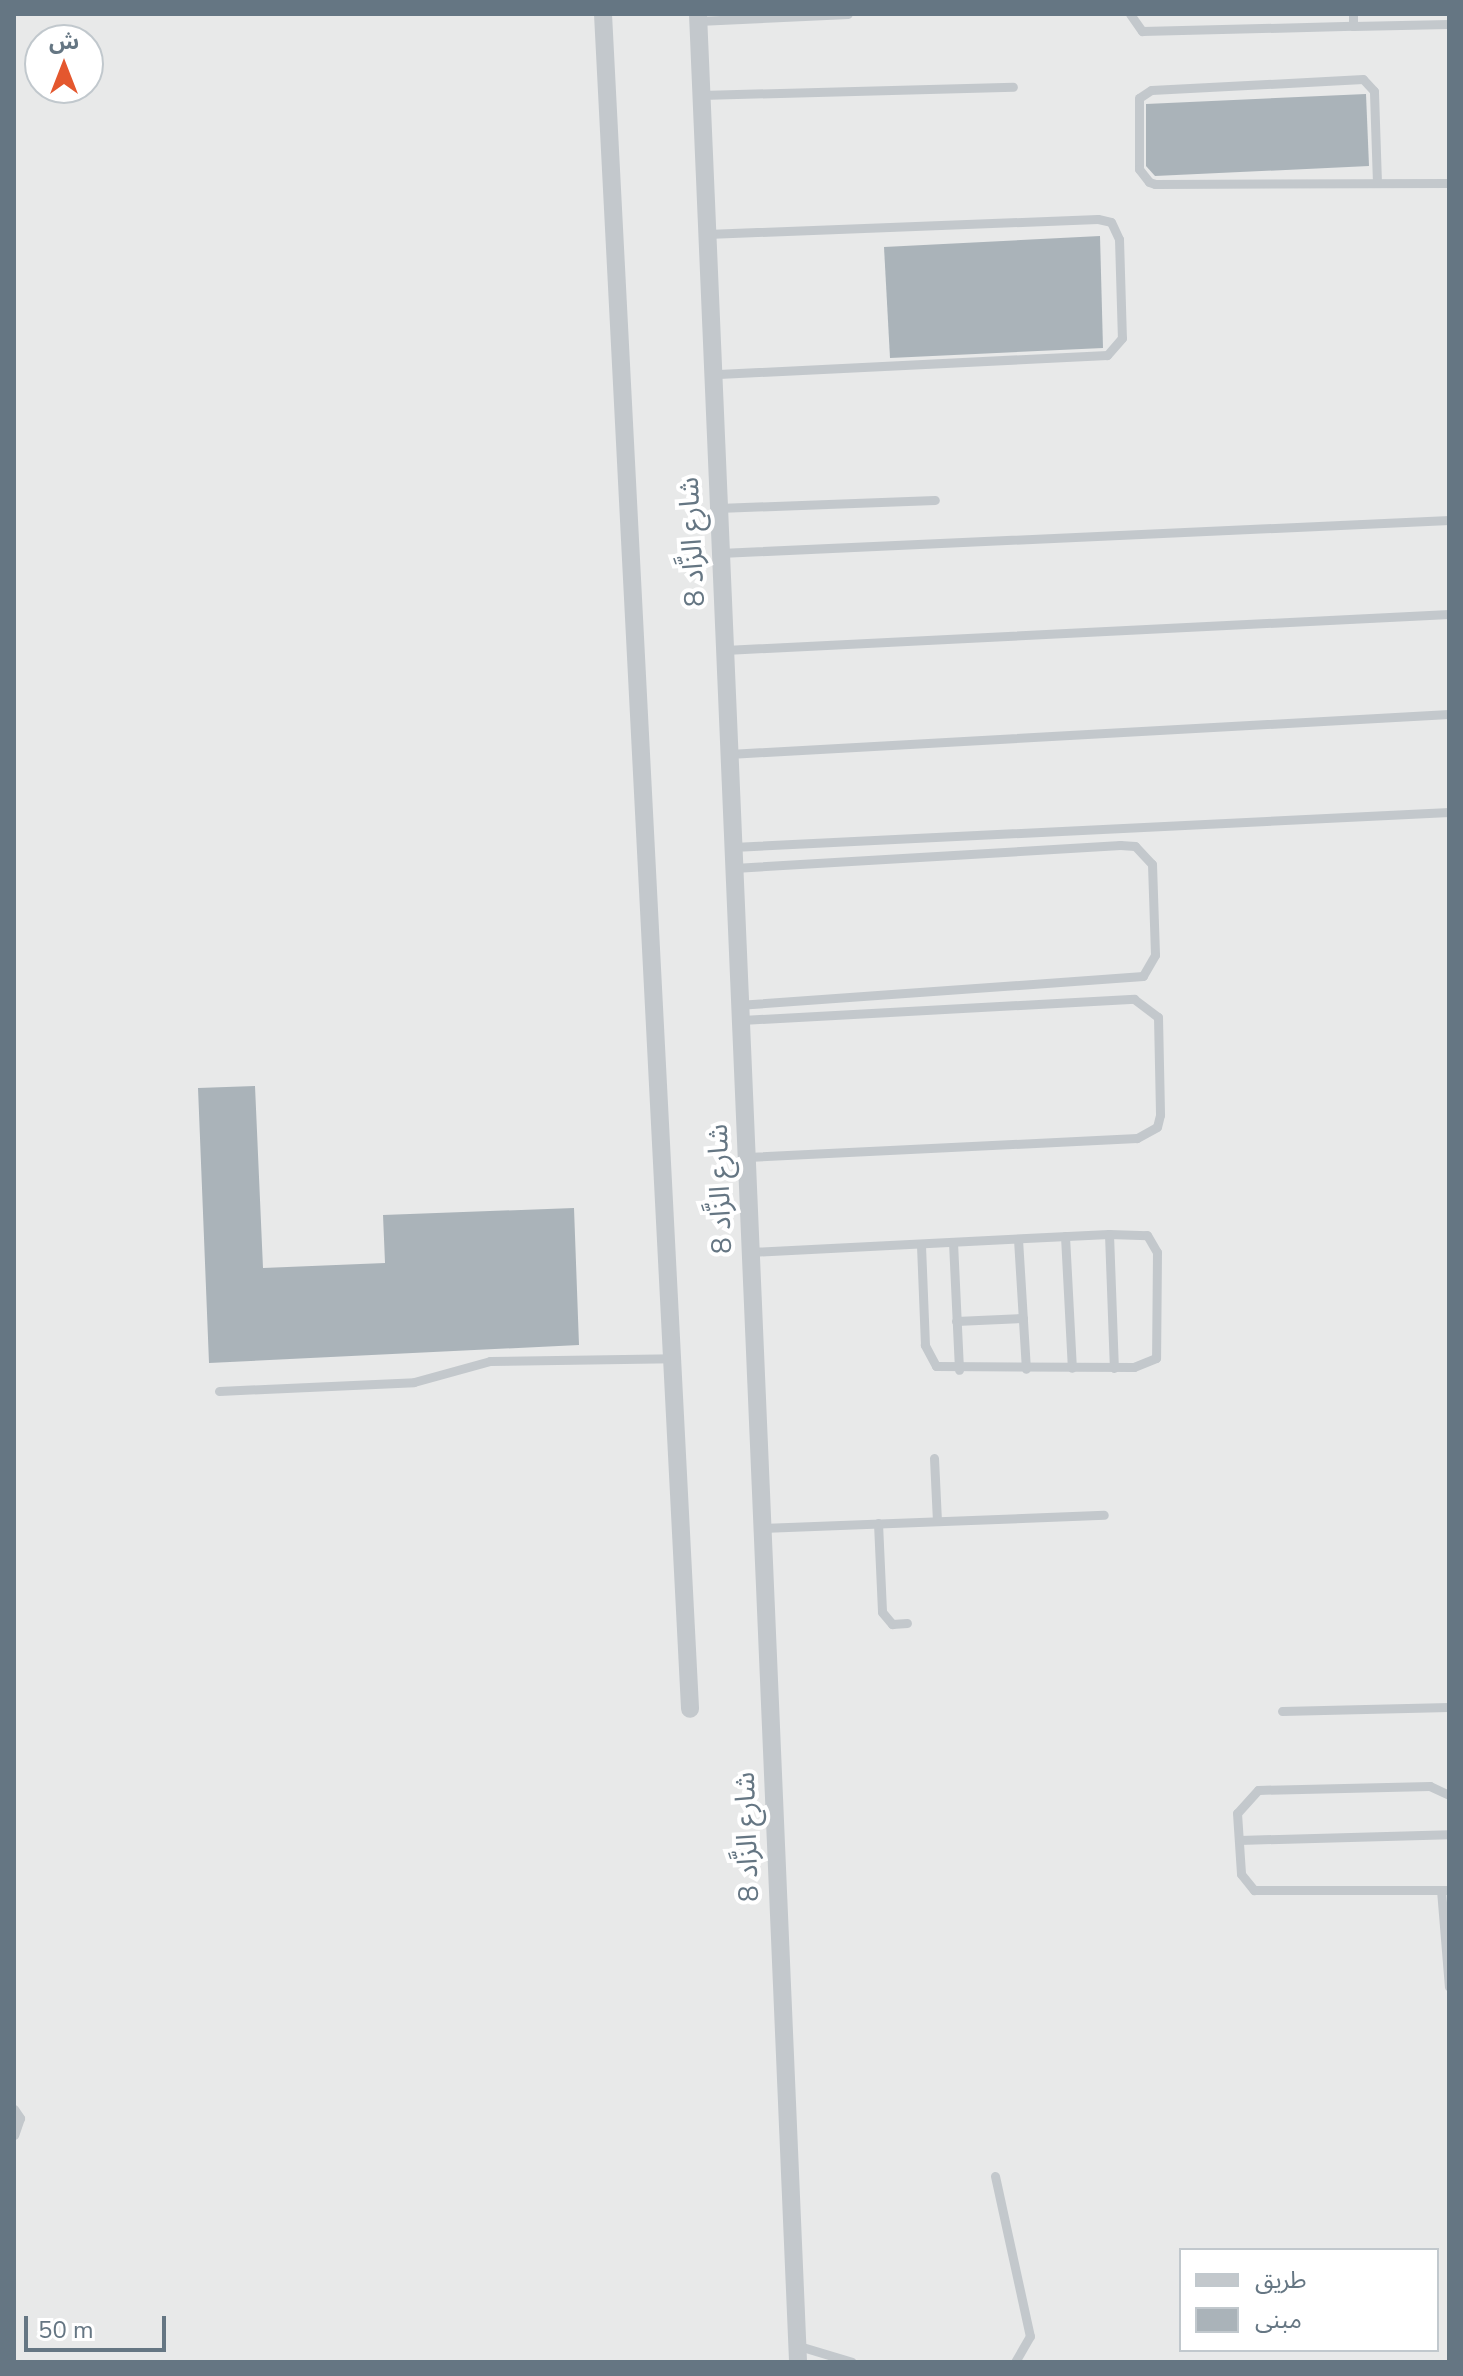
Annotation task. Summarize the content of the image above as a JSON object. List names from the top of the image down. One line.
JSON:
{"streets":{"street":["شارع الزَّاد 8"]},"legend":["طريق","مبنى"],"scale_bar":"50 m","north":"top"}
